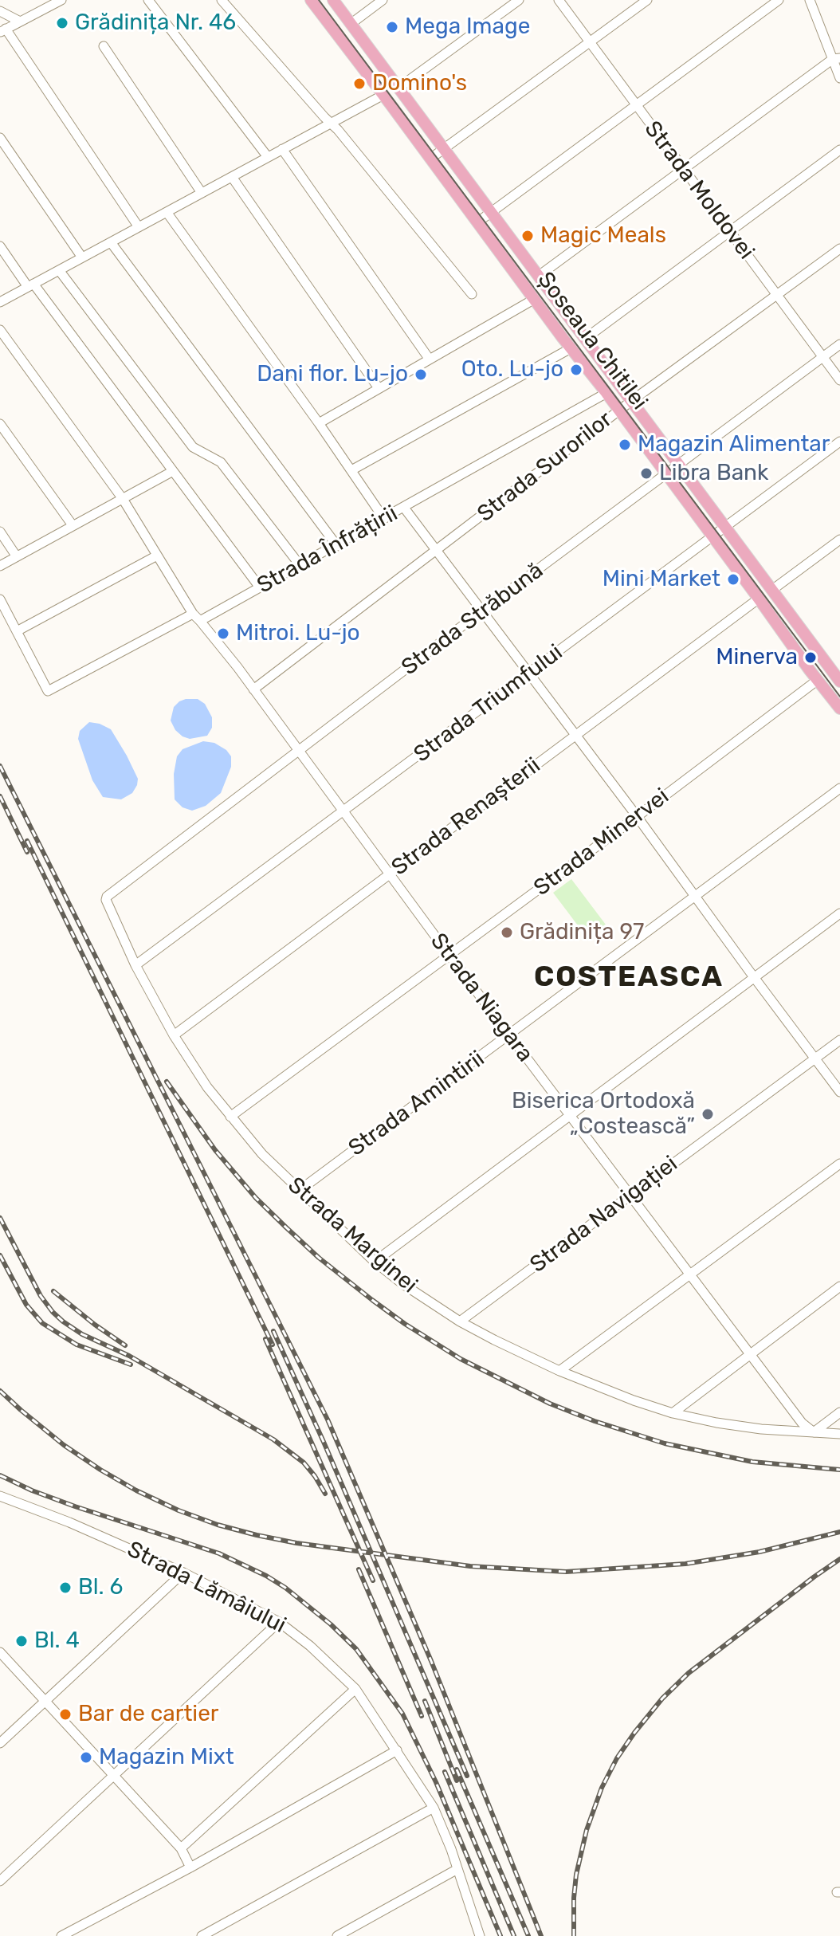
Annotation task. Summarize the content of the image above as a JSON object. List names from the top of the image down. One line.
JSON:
{"streets":{"main road":["Șoseaua Chitilei"],"street":["Strada Moldovei","Strada Surorilor","Strada Înfrățirii","Strada Străbună","Strada Triumfului","Strada Renașterii","Strada Minervei","Strada Niagara","Strada Amintirii","Strada Navigației","Strada Marginei","Strada Lămâiului"]},"crossings":[["Strada Moldovei","Strada Surorilor"],["Strada Moldovei","Strada Străbună"],["Șoseaua Chitilei","Strada Surorilor"],["Șoseaua Chitilei","Strada Înfrățirii"],["Șoseaua Chitilei","Strada Străbună"],["Șoseaua Chitilei","Strada Triumfului"],["Șoseaua Chitilei","Strada Renașterii"],["Șoseaua Chitilei","Strada Minervei"],["Strada Surorilor","Strada Niagara"],["Strada Înfrățirii","Strada Niagara"],["Strada Străbună","Strada Niagara"],["Strada Străbună","Strada Marginei"],["Strada Triumfului","Strada Niagara"],["Strada Triumfului","Strada Marginei"],["Strada Renașterii","Strada Niagara"],["Strada Renașterii","Strada Marginei"],["Strada Minervei","Strada Niagara"],["Strada Minervei","Strada Marginei"],["Strada Niagara","Strada Amintirii"],["Strada Niagara","Strada Navigației"],["Strada Niagara","Strada Marginei"],["Strada Amintirii","Strada Marginei"],["Strada Navigației","Strada Marginei"]],"districts":["COSTEASCA"],"places":["Grădinița Nr. 46","Mega Image","Domino's","Magic Meals","Oto. Lu-jo","Dani flor. Lu-jo","Magazin Alimentar","Libra Bank","Mini Market","Mitroi. Lu-jo","Minerva","Grădinița 97","Biserica Ortodoxă „Costească”","Bl. 6","Bl. 4","Bar de cartier","Magazin Mixt"]}
